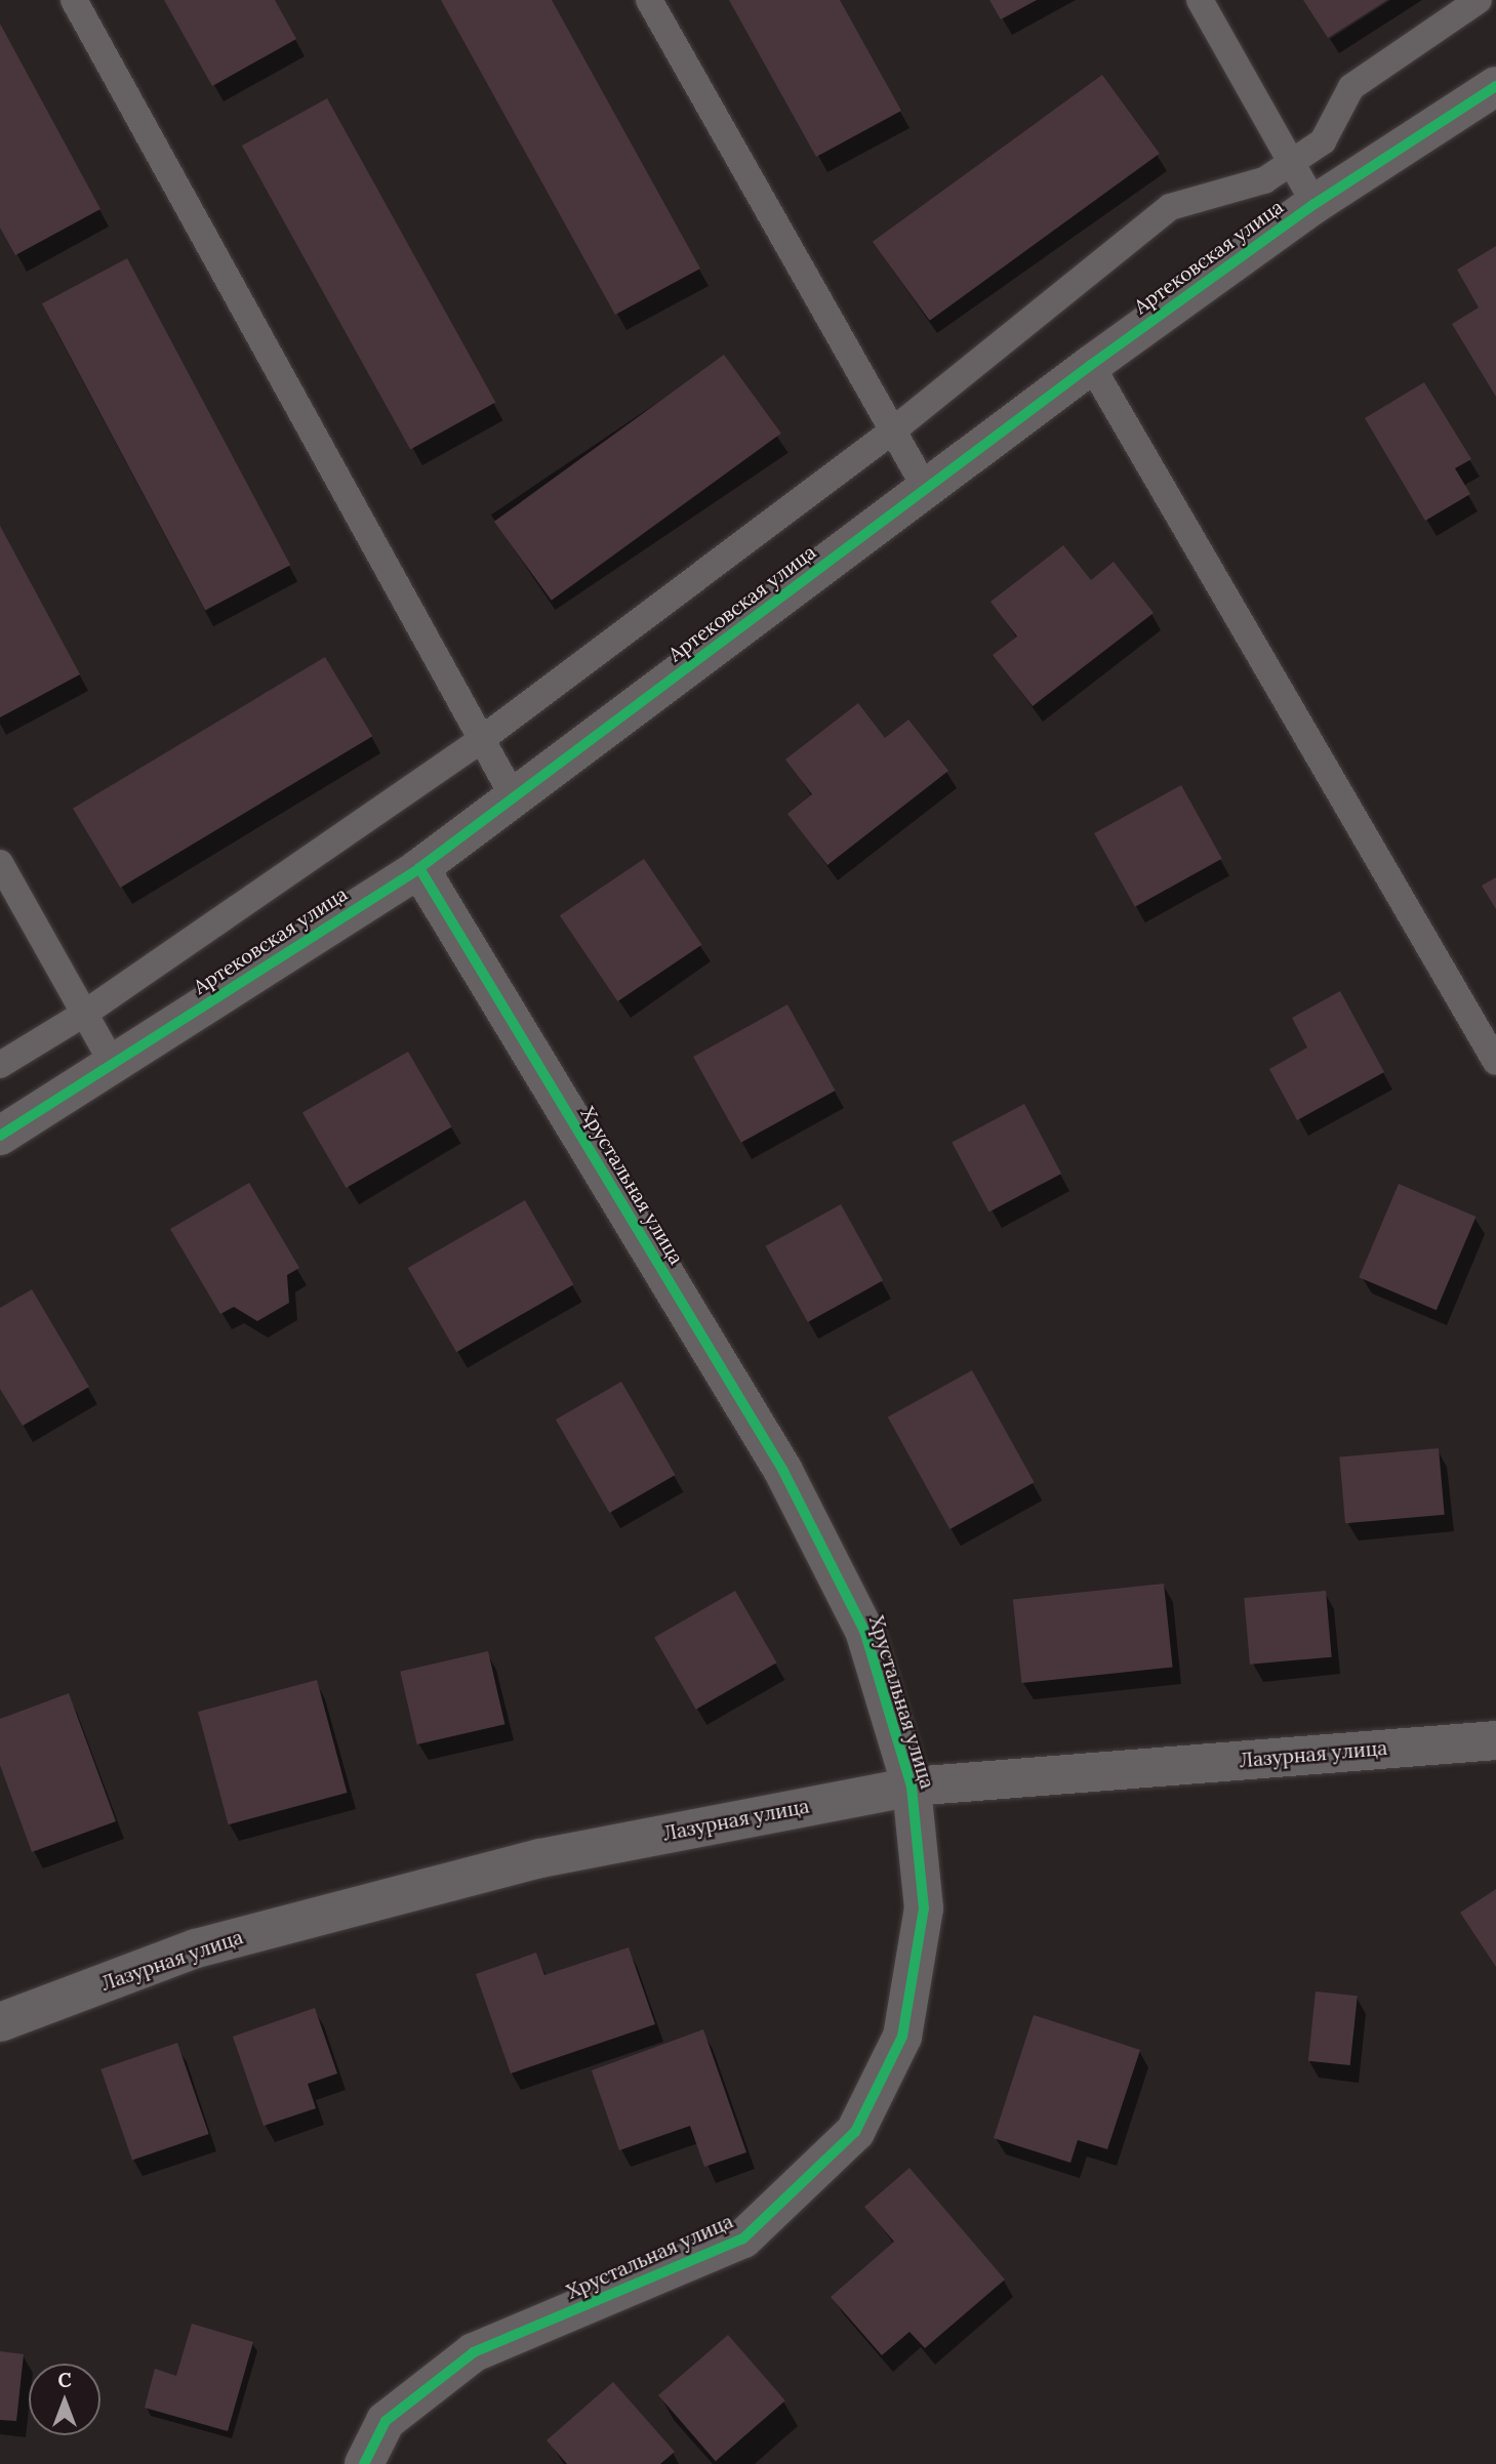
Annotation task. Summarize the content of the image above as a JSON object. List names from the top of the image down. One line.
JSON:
{"streets":{"street":["Артековская улица","Хрустальная улица","Лазурная улица"]},"crossings":[["Артековская улица","Хрустальная улица"],["Хрустальная улица","Лазурная улица"]],"north":"top"}
